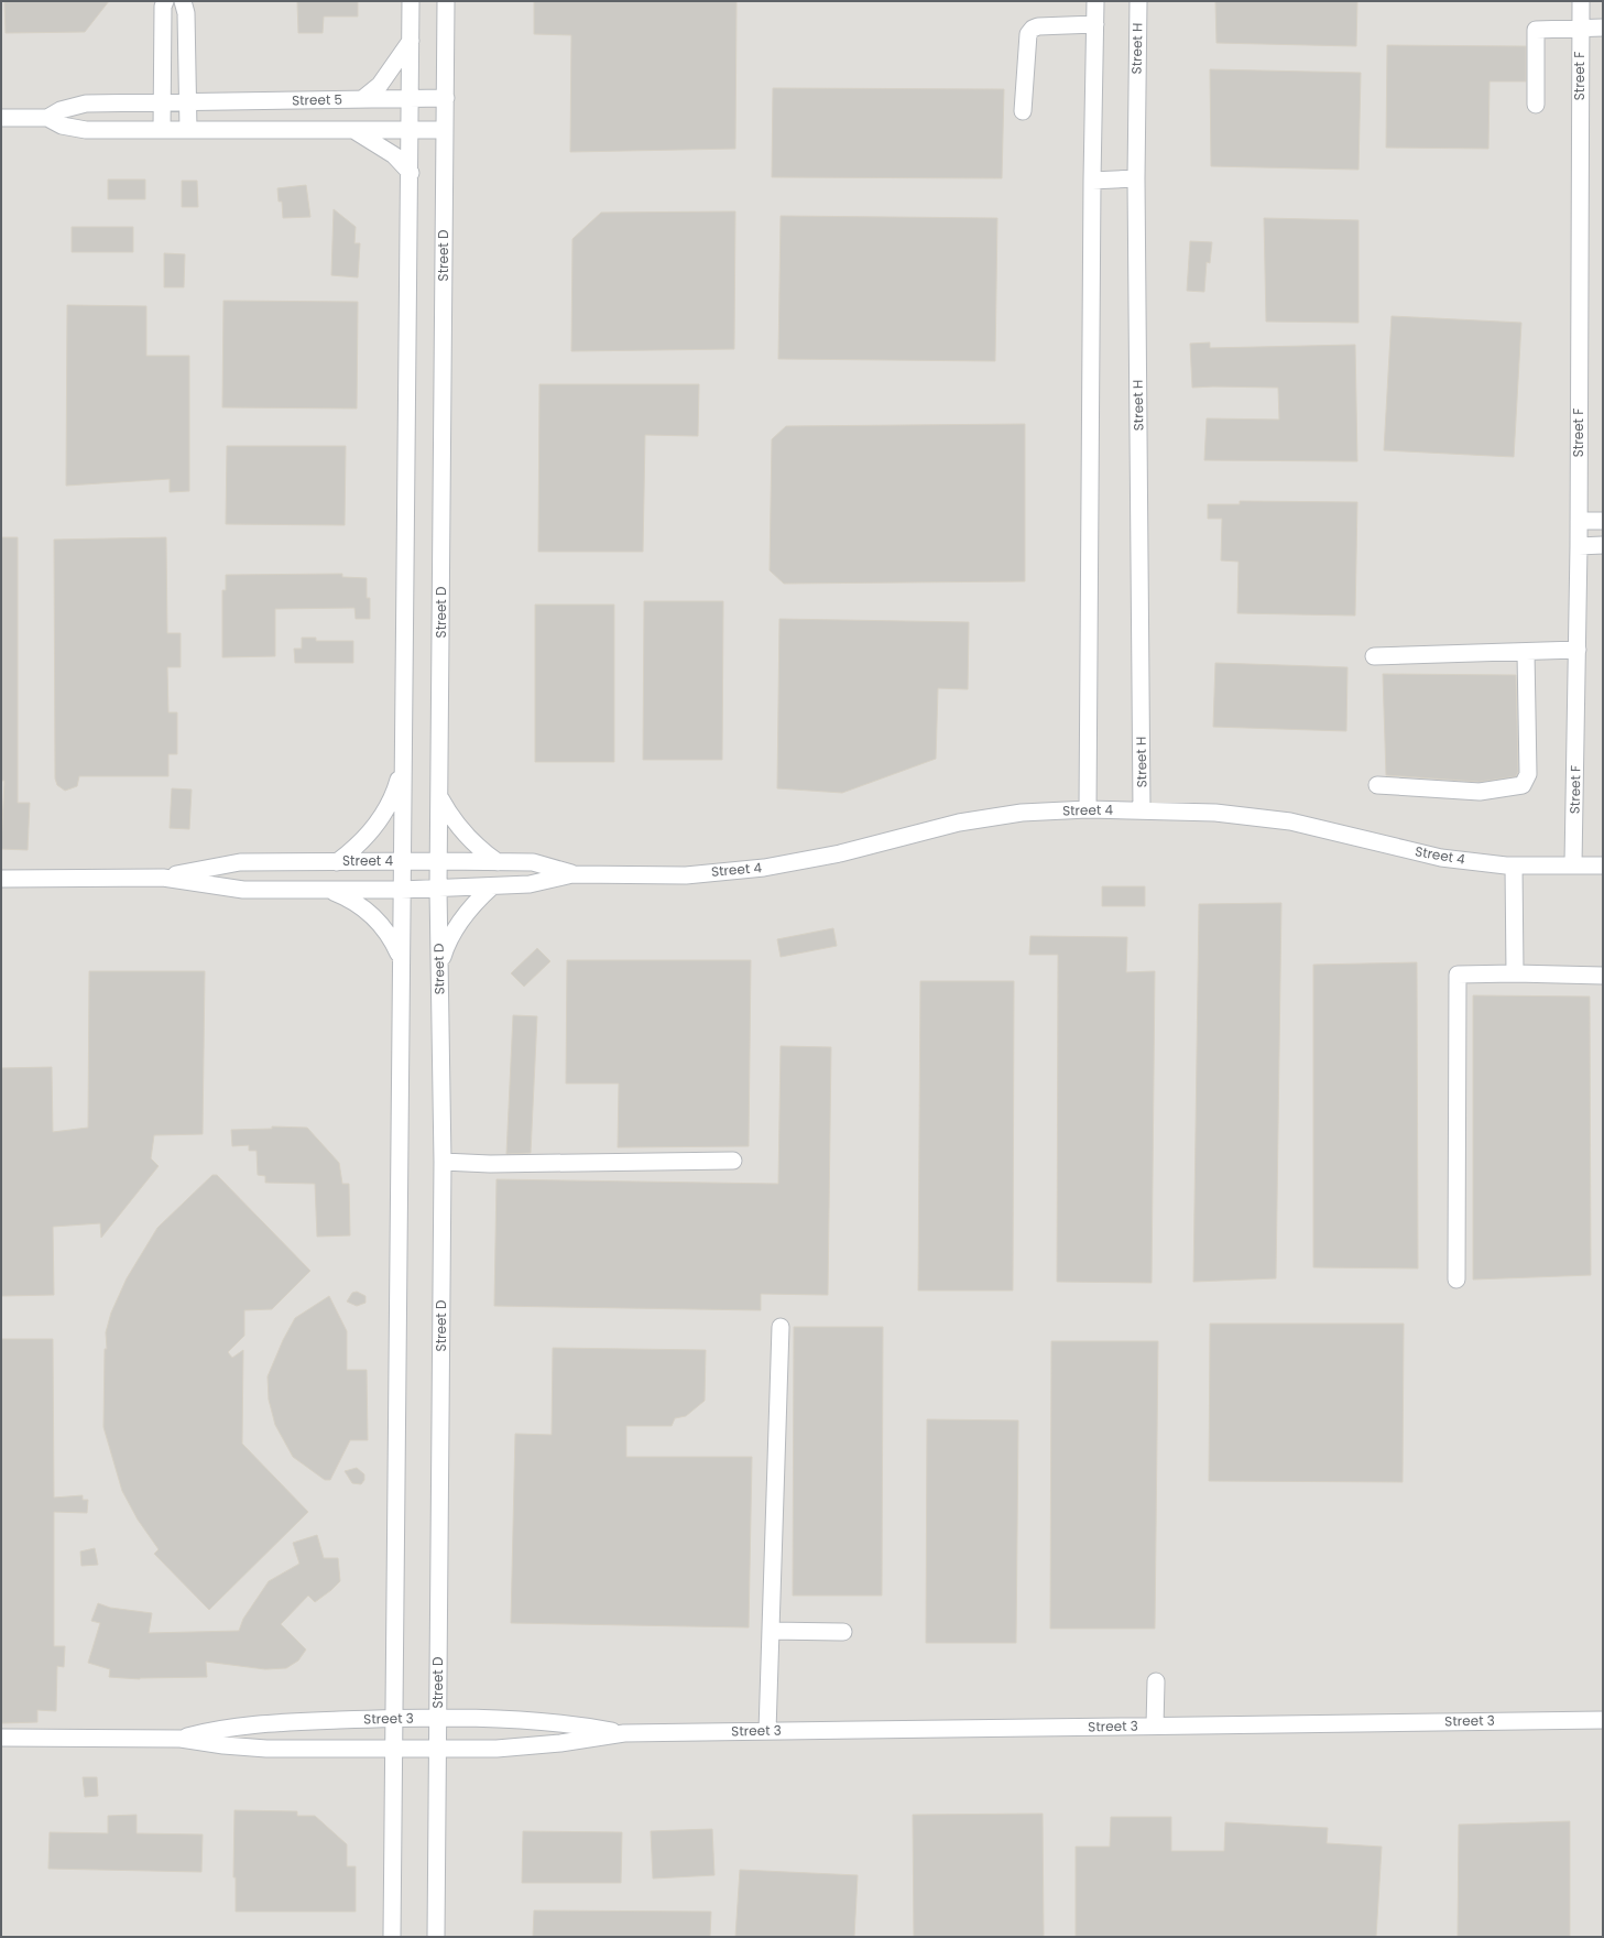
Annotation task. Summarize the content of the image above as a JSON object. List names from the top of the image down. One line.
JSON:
{"streets":{"street":["Street H","Street F","Street 5","Street D","Street 4","Street 3"]},"crossings":[["Street H","Street 4"],["Street F","Street 4"],["Street 5","Street D"],["Street D","Street 4"],["Street D","Street 3"]]}
